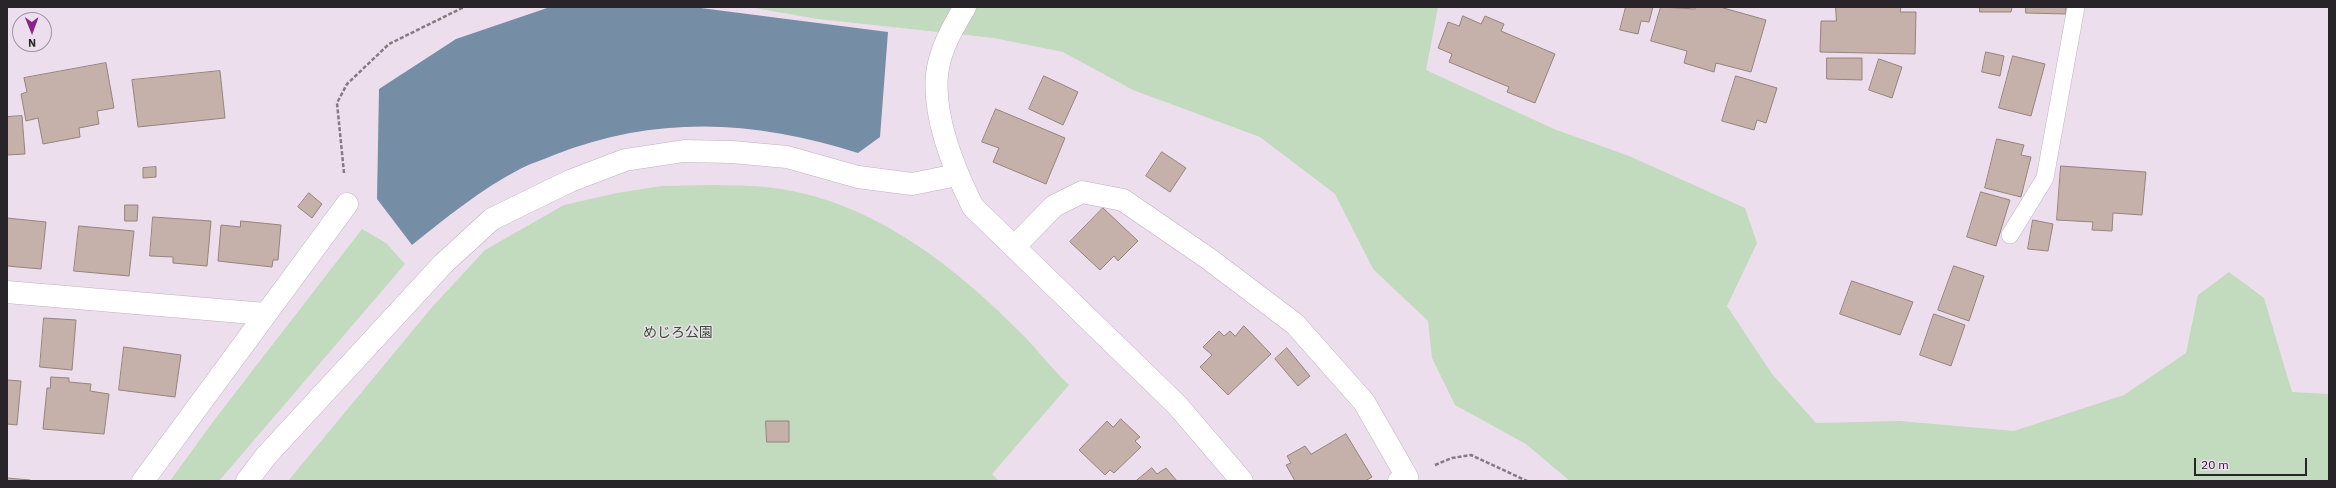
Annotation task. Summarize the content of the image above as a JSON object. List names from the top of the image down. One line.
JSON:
{"parks":["めじろ公園"],"scale_bar":"20 m","north":"bottom"}
